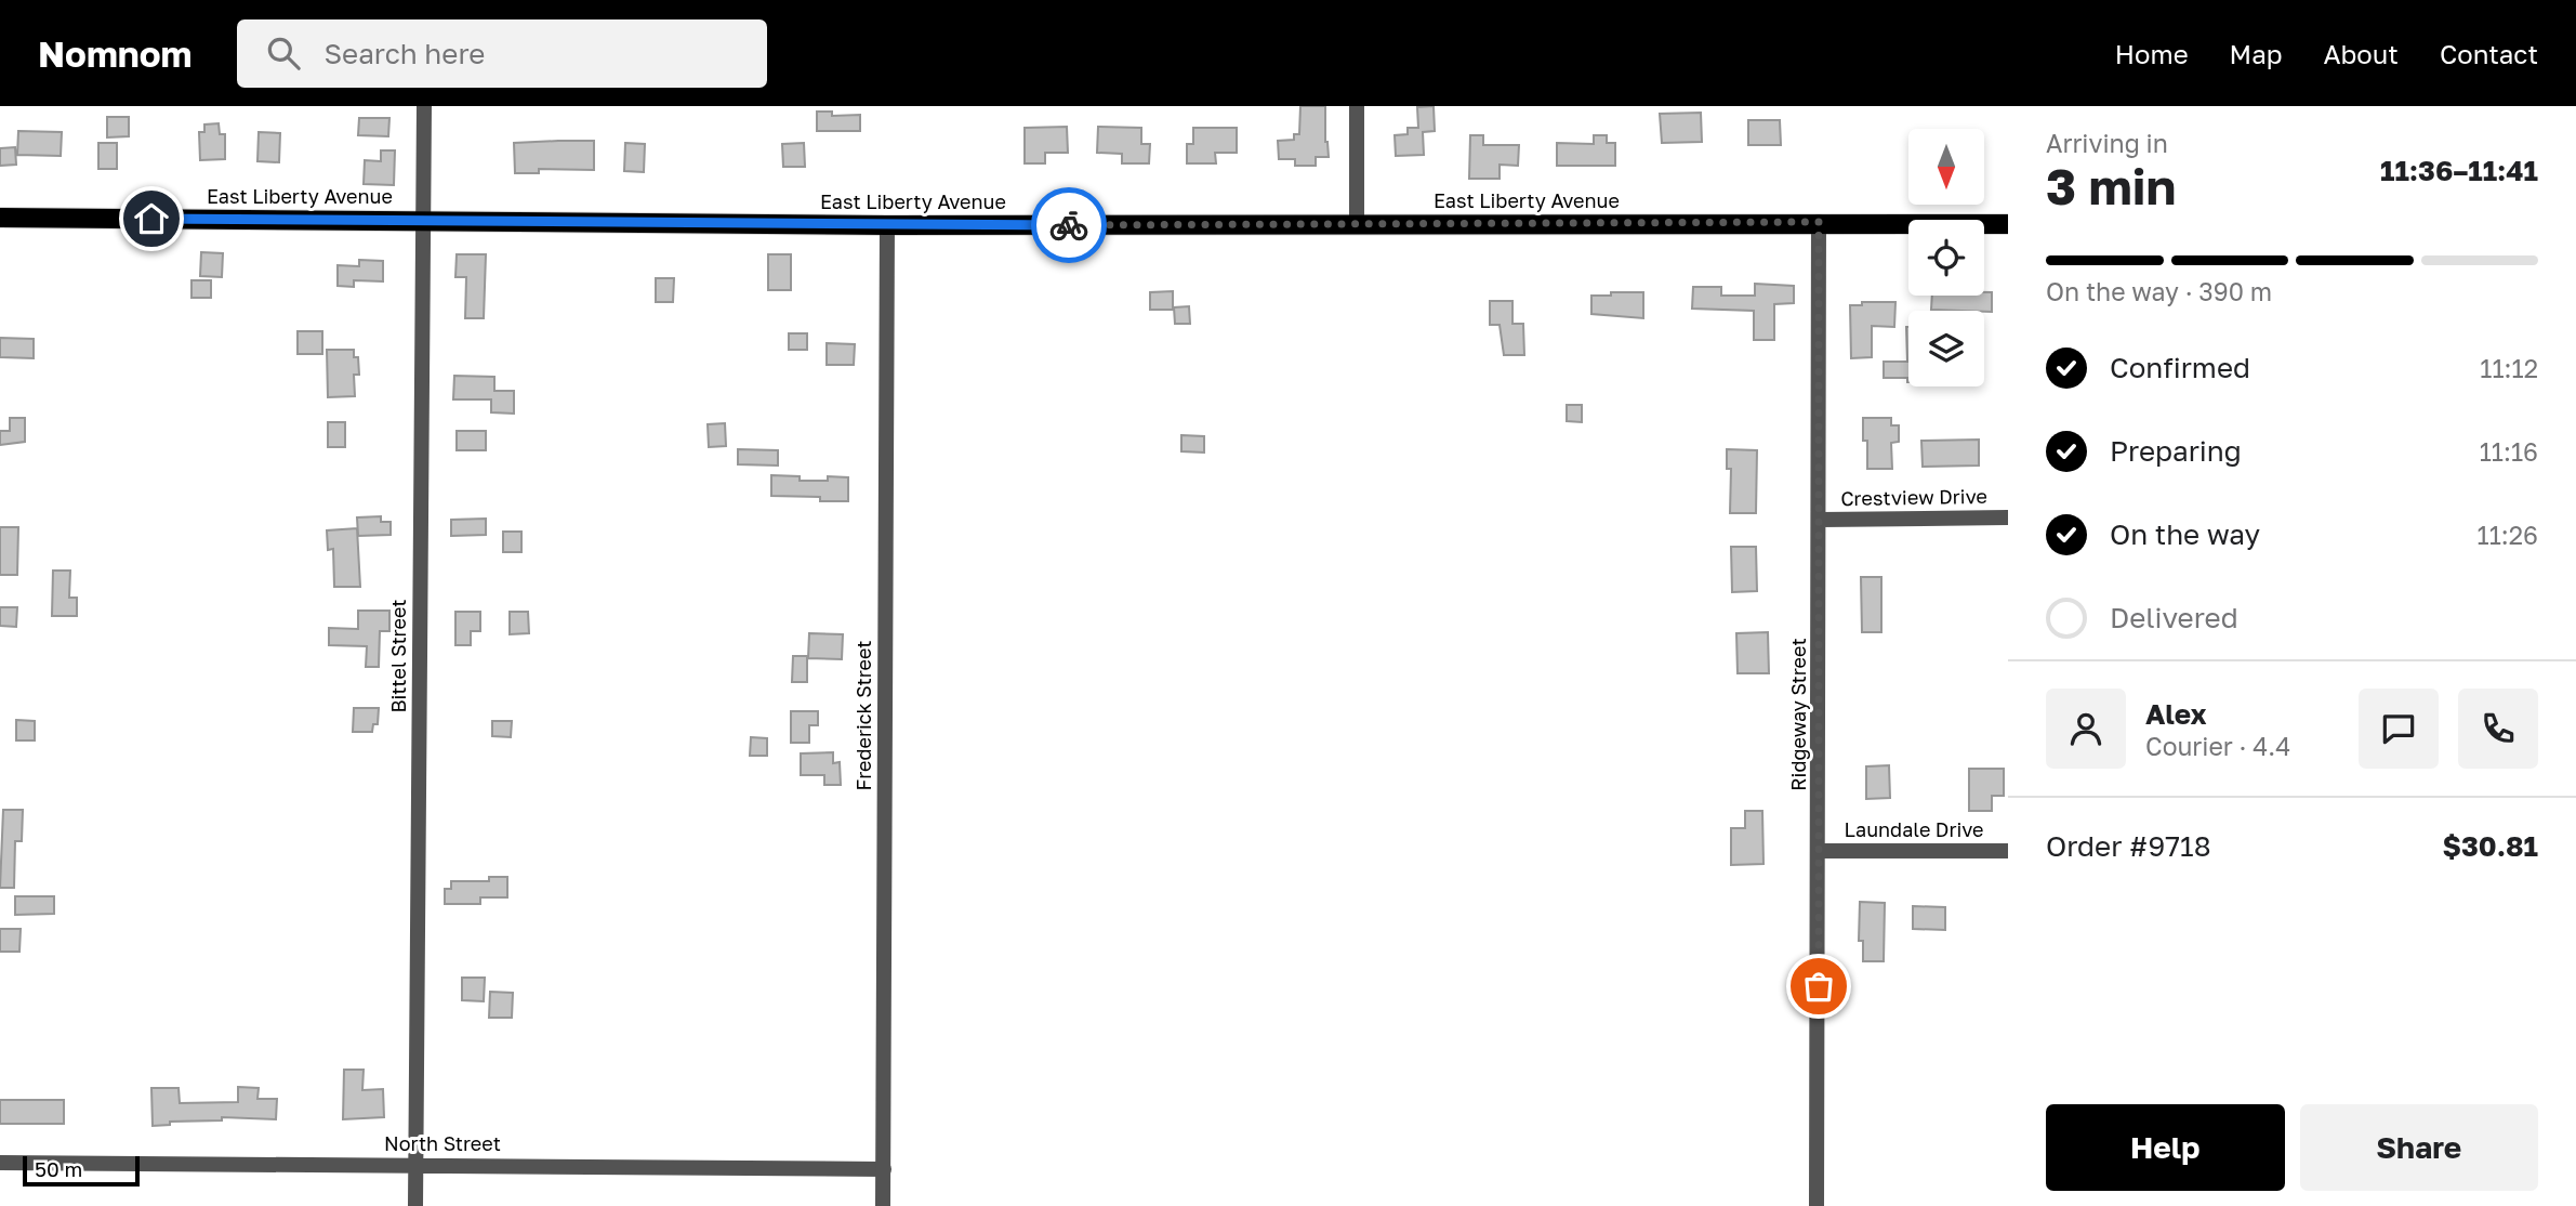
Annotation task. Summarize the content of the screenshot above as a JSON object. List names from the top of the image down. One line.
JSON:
{"streets":{"main road":["East Liberty Avenue"],"street":["Crestview Drive","Bittel Street","Ridgeway Street","Frederick Street","Laundale Drive","North Street"]},"crossings":[["East Liberty Avenue","Bittel Street"],["East Liberty Avenue","Ridgeway Street"],["East Liberty Avenue","Frederick Street"],["Crestview Drive","Ridgeway Street"],["Bittel Street","North Street"],["Ridgeway Street","Laundale Drive"],["Frederick Street","North Street"]],"scale_bar":"50 m","north":"bottom","page":{"header":"Nomnom","search":"Search here","nav":["Home","Map","About","Contact"],"heading":["3 min","Arriving in","11:36–11:41"],"panel":["Alex","Courier · 4.4","Order #9718","$30.81"],"bar":"On the way · 390 m","list":[["Confirmed","11:12"],["Preparing","11:16"],["On the way","11:26"],"Delivered"],"buttons":["Help","Share"],"scale":"50 m"}}
